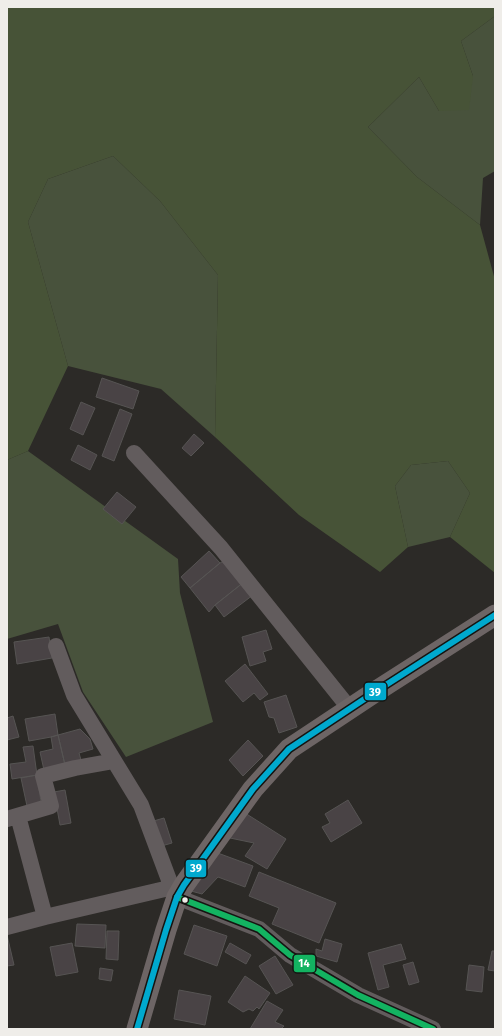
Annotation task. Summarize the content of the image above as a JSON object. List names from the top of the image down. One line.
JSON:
{"lines":["transit line 39","transit line 14"]}
